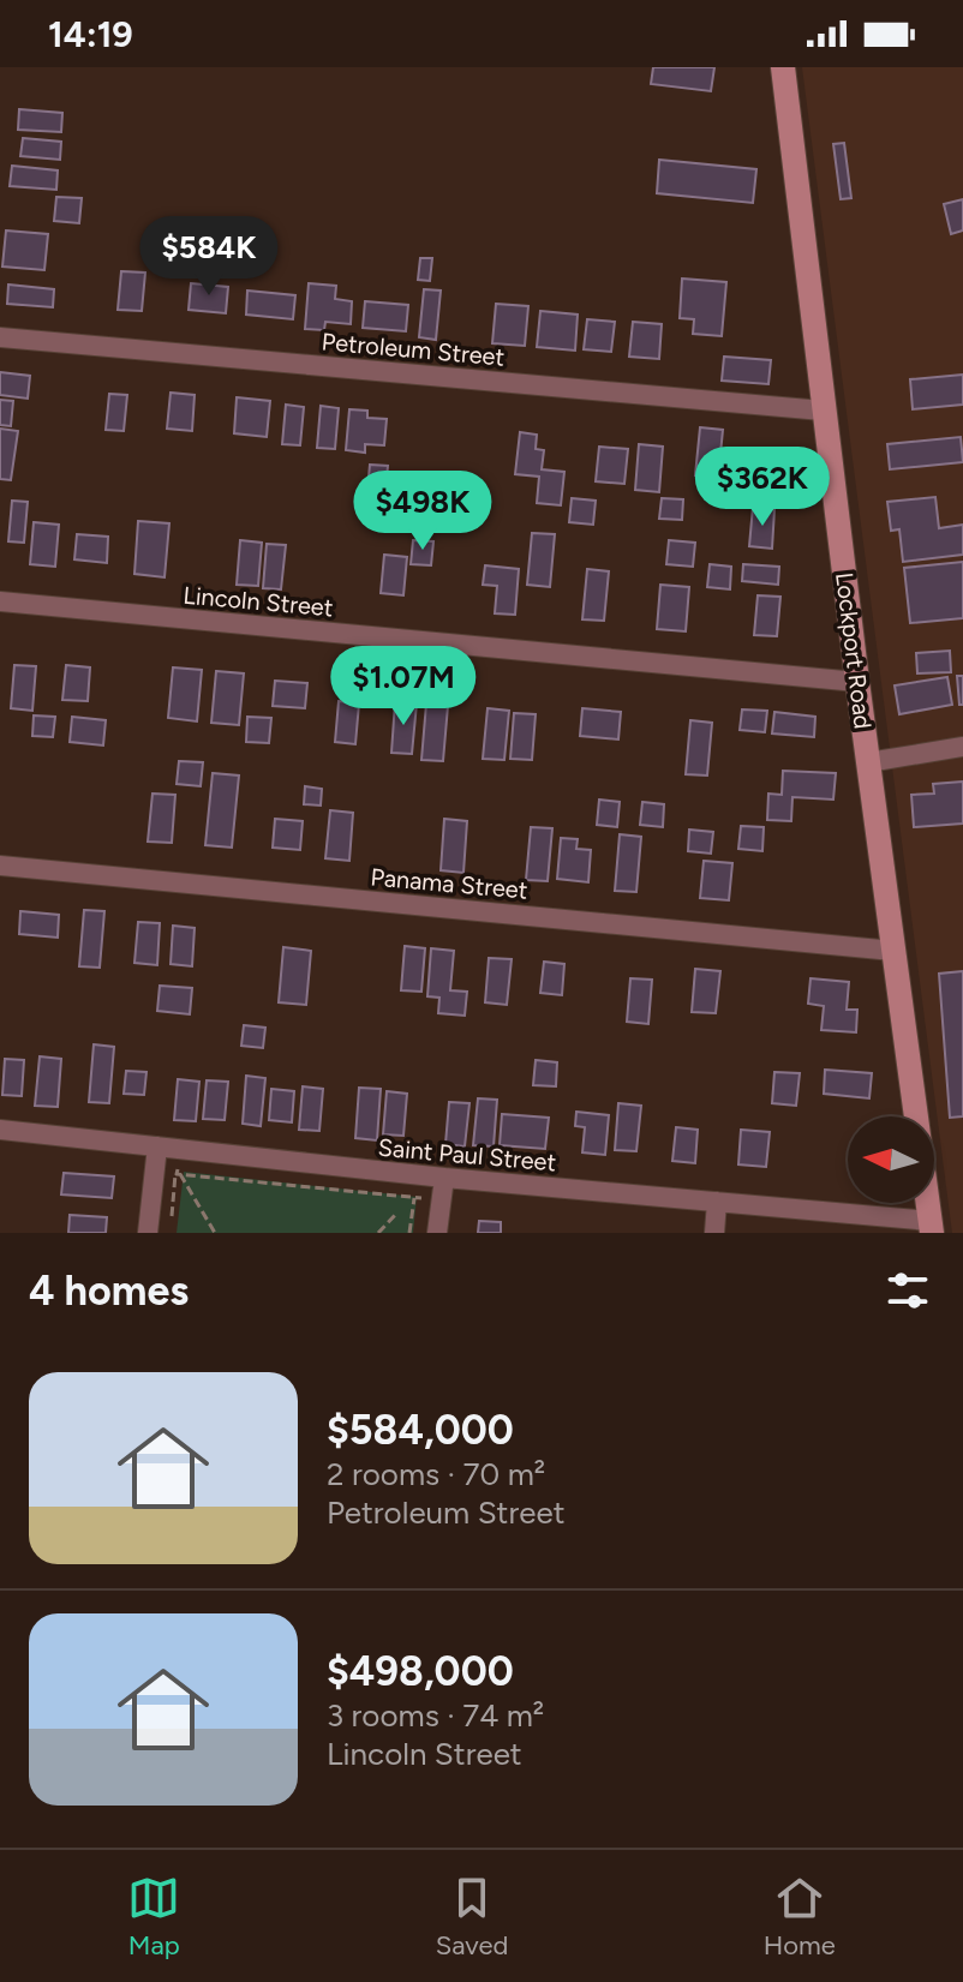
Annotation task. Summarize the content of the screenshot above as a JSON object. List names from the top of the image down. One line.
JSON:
{"streets":{"street":["Petroleum Street","Lincoln Street","Lockport Road","Panama Street","Saint Paul Street"]},"crossings":[["Petroleum Street","Lockport Road"],["Lincoln Street","Lockport Road"],["Lockport Road","Panama Street"],["Lockport Road","Saint Paul Street"]],"north":"left","page":{"status":"14:19","price":["$584K","$362K","$498K","$1.07M"],"heading":"4 homes","list":[{"name":"$584,000","note":"2 rooms · 70 m² · Petroleum Street"},{"name":"$498,000","note":"3 rooms · 74 m² · Lincoln Street"}],"tabs":["Map","Saved","Home"]}}
